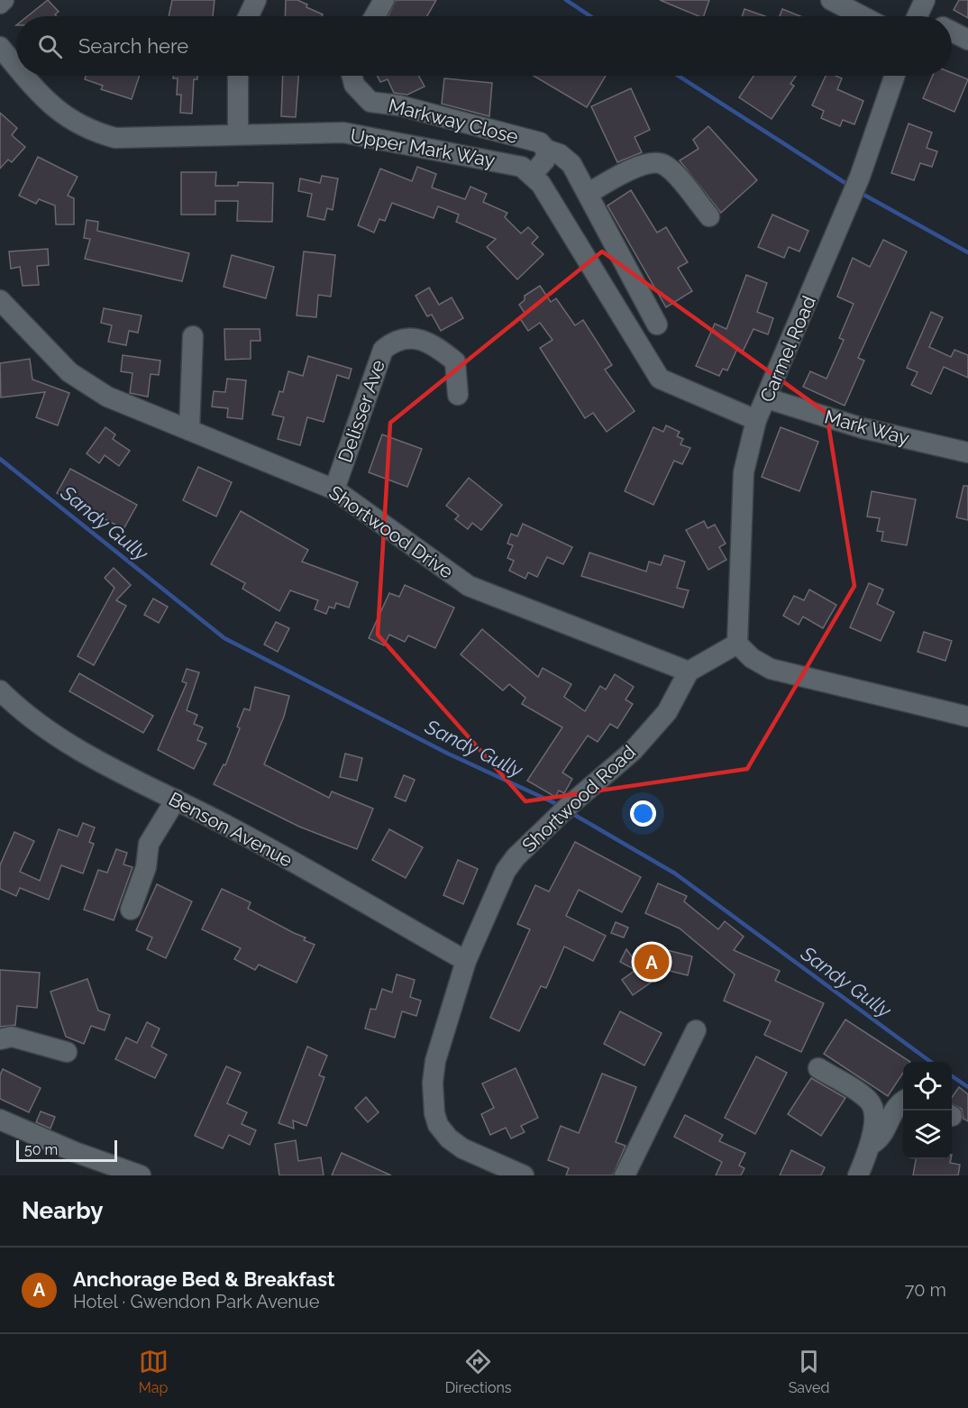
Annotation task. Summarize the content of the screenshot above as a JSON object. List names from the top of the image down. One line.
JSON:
{"streets":{"street":["Markway Close","Upper Mark Way","Carmel Road","Delisser Ave","Mark Way","Shortwood Drive","Shortwood Road","Benson Avenue"]},"crossings":[["Carmel Road","Mark Way"],["Delisser Ave","Shortwood Drive"],["Shortwood Drive","Shortwood Road"],["Shortwood Road","Benson Avenue"]],"water":["Sandy Gully"],"scale_bar":"50 m","page":{"search":"Search here","pins":"A","scale":"50 m","heading":"Nearby","list":[{"mark":"A","name":"Anchorage Bed & Breakfast","note":"Hotel · Gwendon Park Avenue","value":"70 m"}],"nav":["Map","Directions","Saved"]}}
